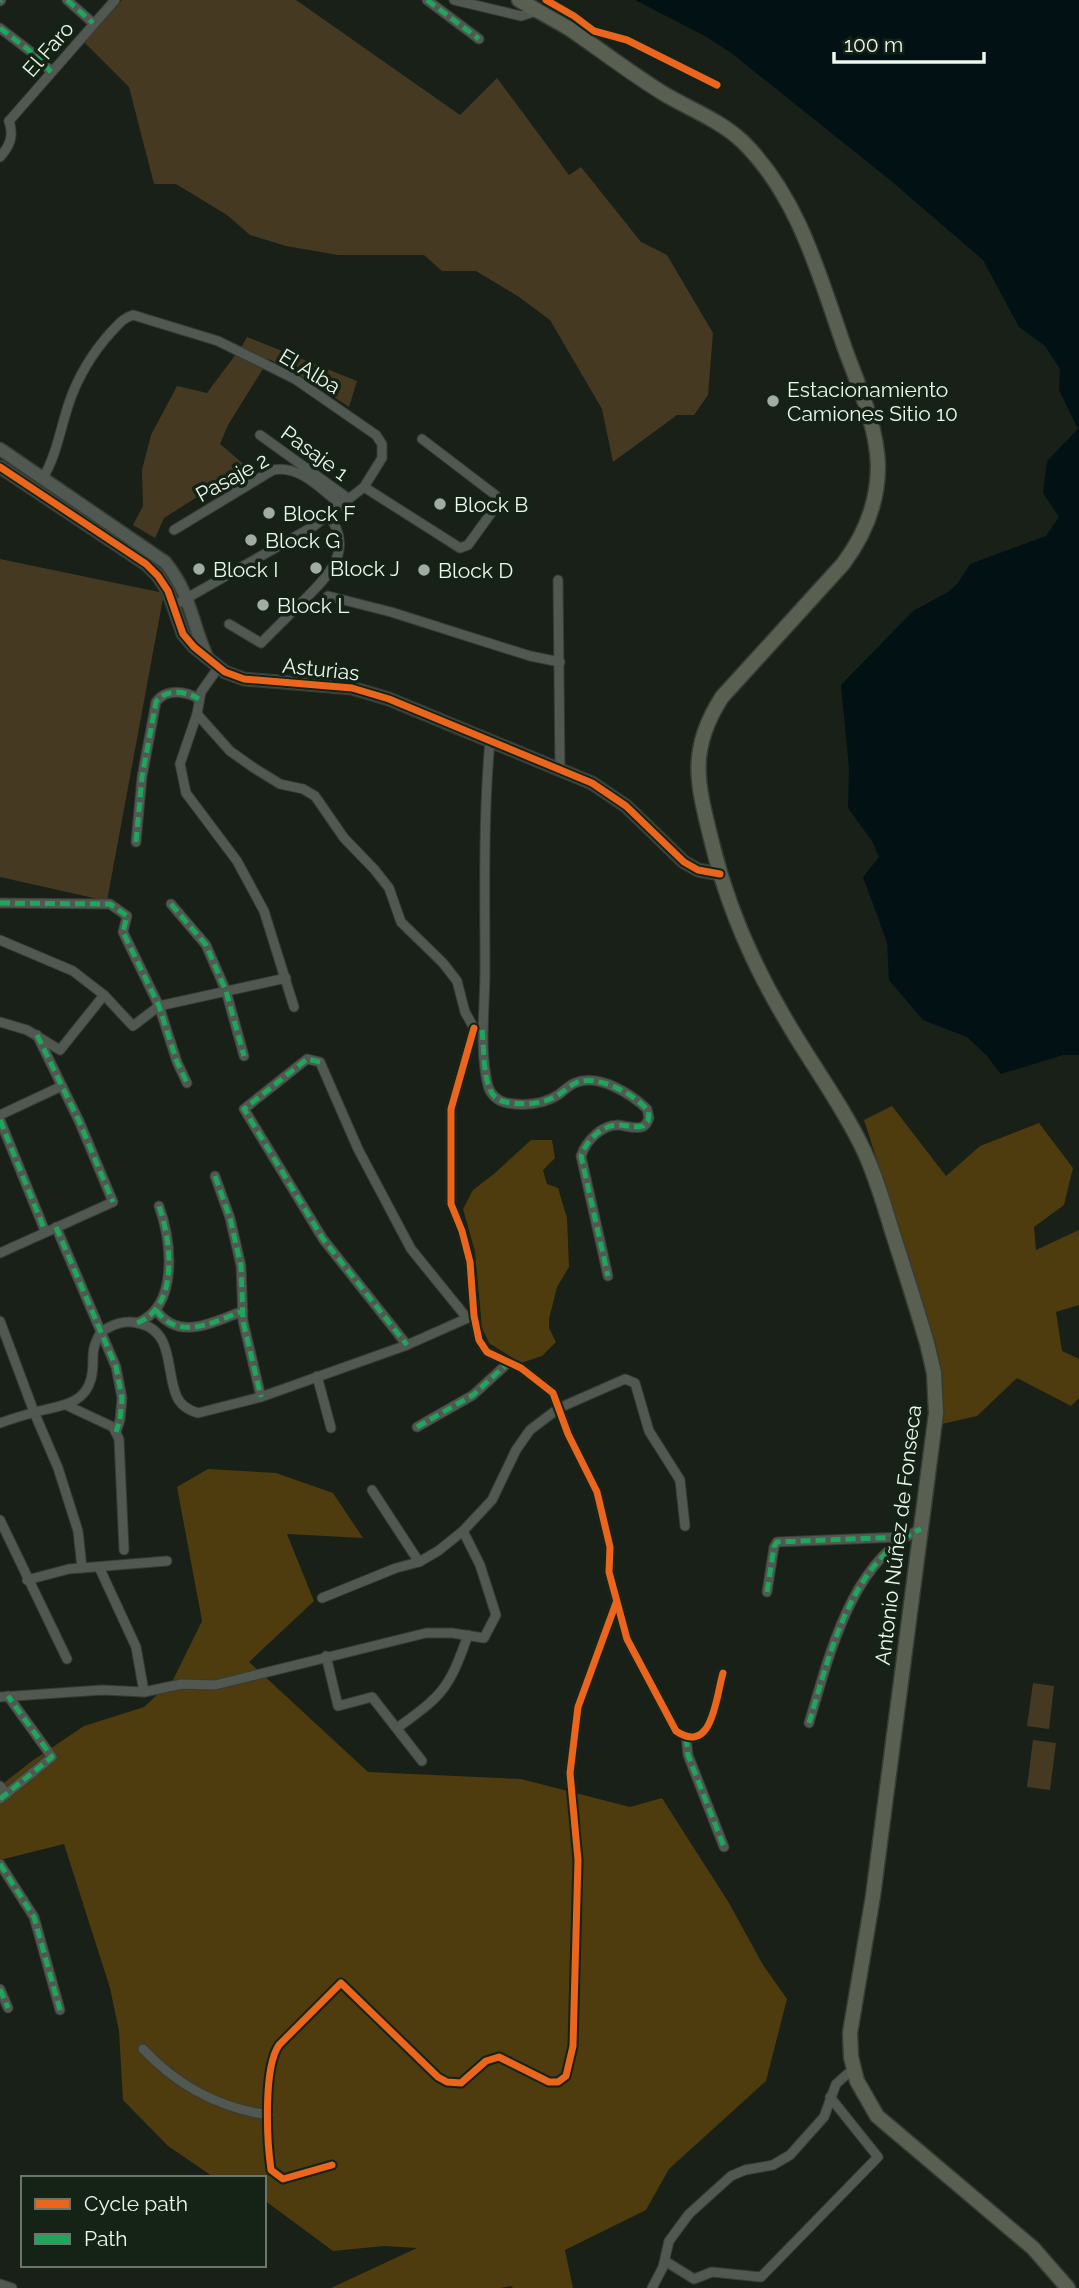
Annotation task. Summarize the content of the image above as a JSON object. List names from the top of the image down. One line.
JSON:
{"streets":{"main road":["Antonio Núñez de Fonseca"],"street":["El Faro","El Alba","Pasaje 1","Pasaje 2","Asturias"]},"crossings":[["El Alba","Pasaje 1"],["El Alba","Pasaje 2"],["El Alba","Asturias"],["Pasaje 1","Pasaje 2"],["Asturias","Antonio Núñez de Fonseca"]],"places":["Estacionamiento Camiones Sitio 10","Block B","Block F","Block G","Block J","Block I","Block D","Block L"],"legend":["Cycle path","Path"],"scale_bar":"100 m"}
